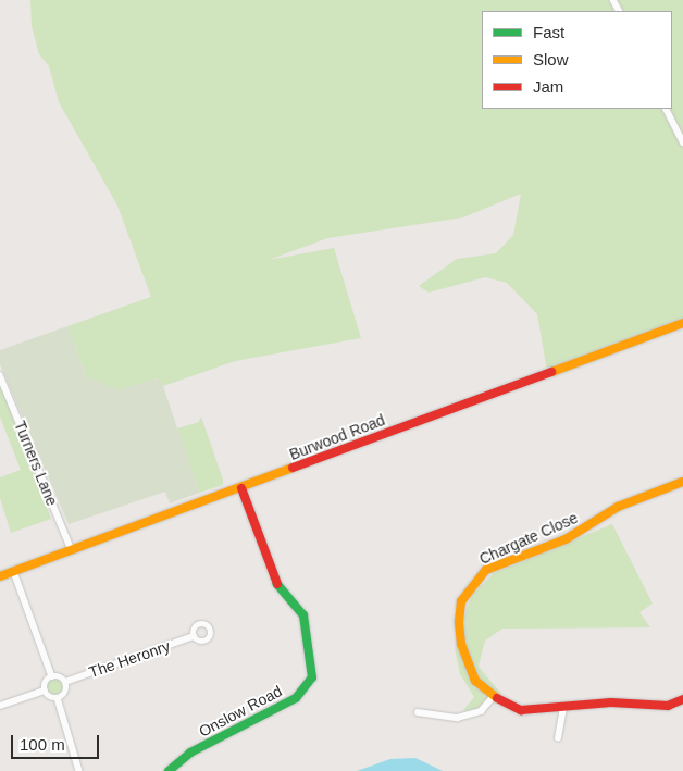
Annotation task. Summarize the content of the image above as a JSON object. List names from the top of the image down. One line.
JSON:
{"streets":{"street":["Burwood Road","Turners Lane","Chargate Close","The Heronry","Onslow Road"]},"crossings":[["Burwood Road","Turners Lane"],["Burwood Road","Onslow Road"]],"legend":["Fast","Slow","Jam"],"scale_bar":"100 m"}
